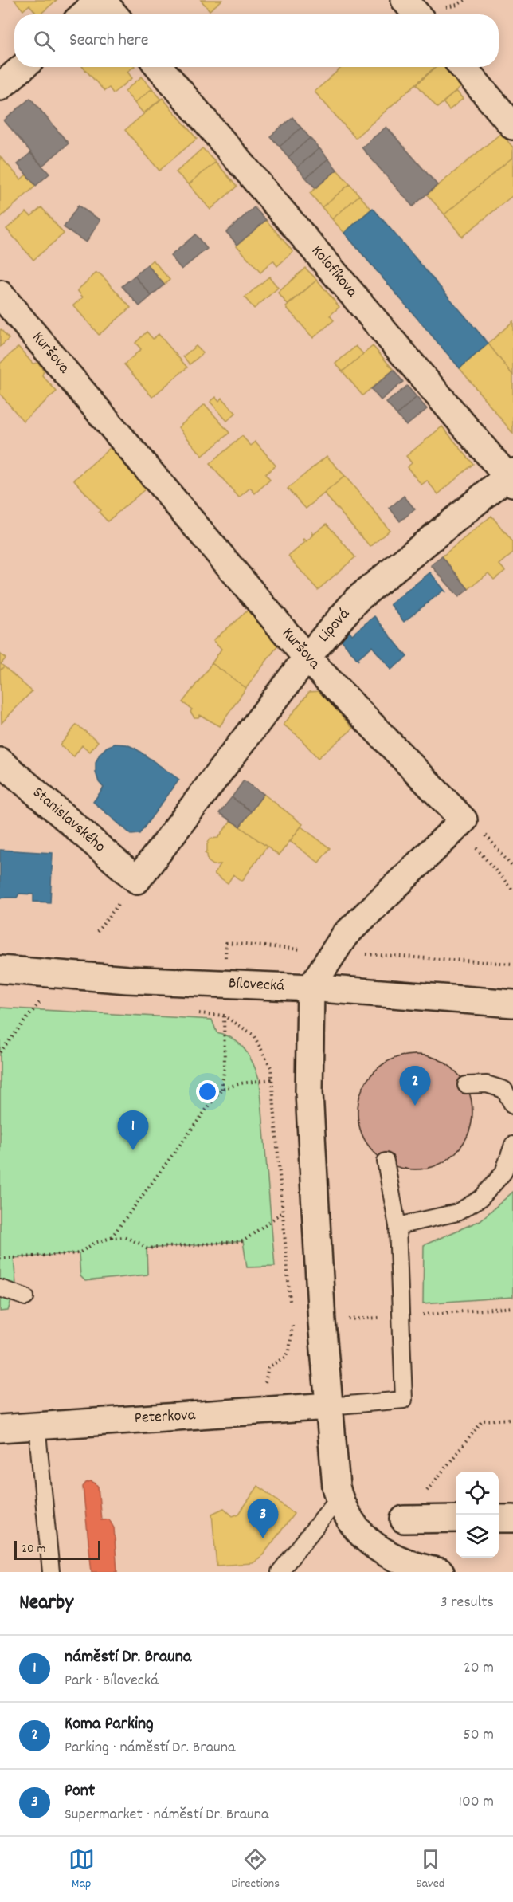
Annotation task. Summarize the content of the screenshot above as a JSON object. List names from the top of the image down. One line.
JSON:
{"streets":{"street":["Kolofíkova","Kuršova","Lipová","Stanislavského","Bílovecká","Peterkova"]},"crossings":[["Kolofíkova","Lipová"],["Kuršova","Lipová"],["Lipová","Stanislavského"]],"scale_bar":"20 m","page":{"search":"Search here","pins":["2","1","3"],"scale":"20 m","heading":["Nearby","3 results"],"list":[{"mark":"1","name":"náměstí Dr. Brauna","note":"Park · Bílovecká","value":"20 m"},{"mark":"2","name":"Koma Parking","note":"Parking · náměstí Dr. Brauna","value":"50 m"},{"mark":"3","name":"Pont","note":"Supermarket · náměstí Dr. Brauna","value":"100 m"}],"nav":["Map","Directions","Saved"]}}
